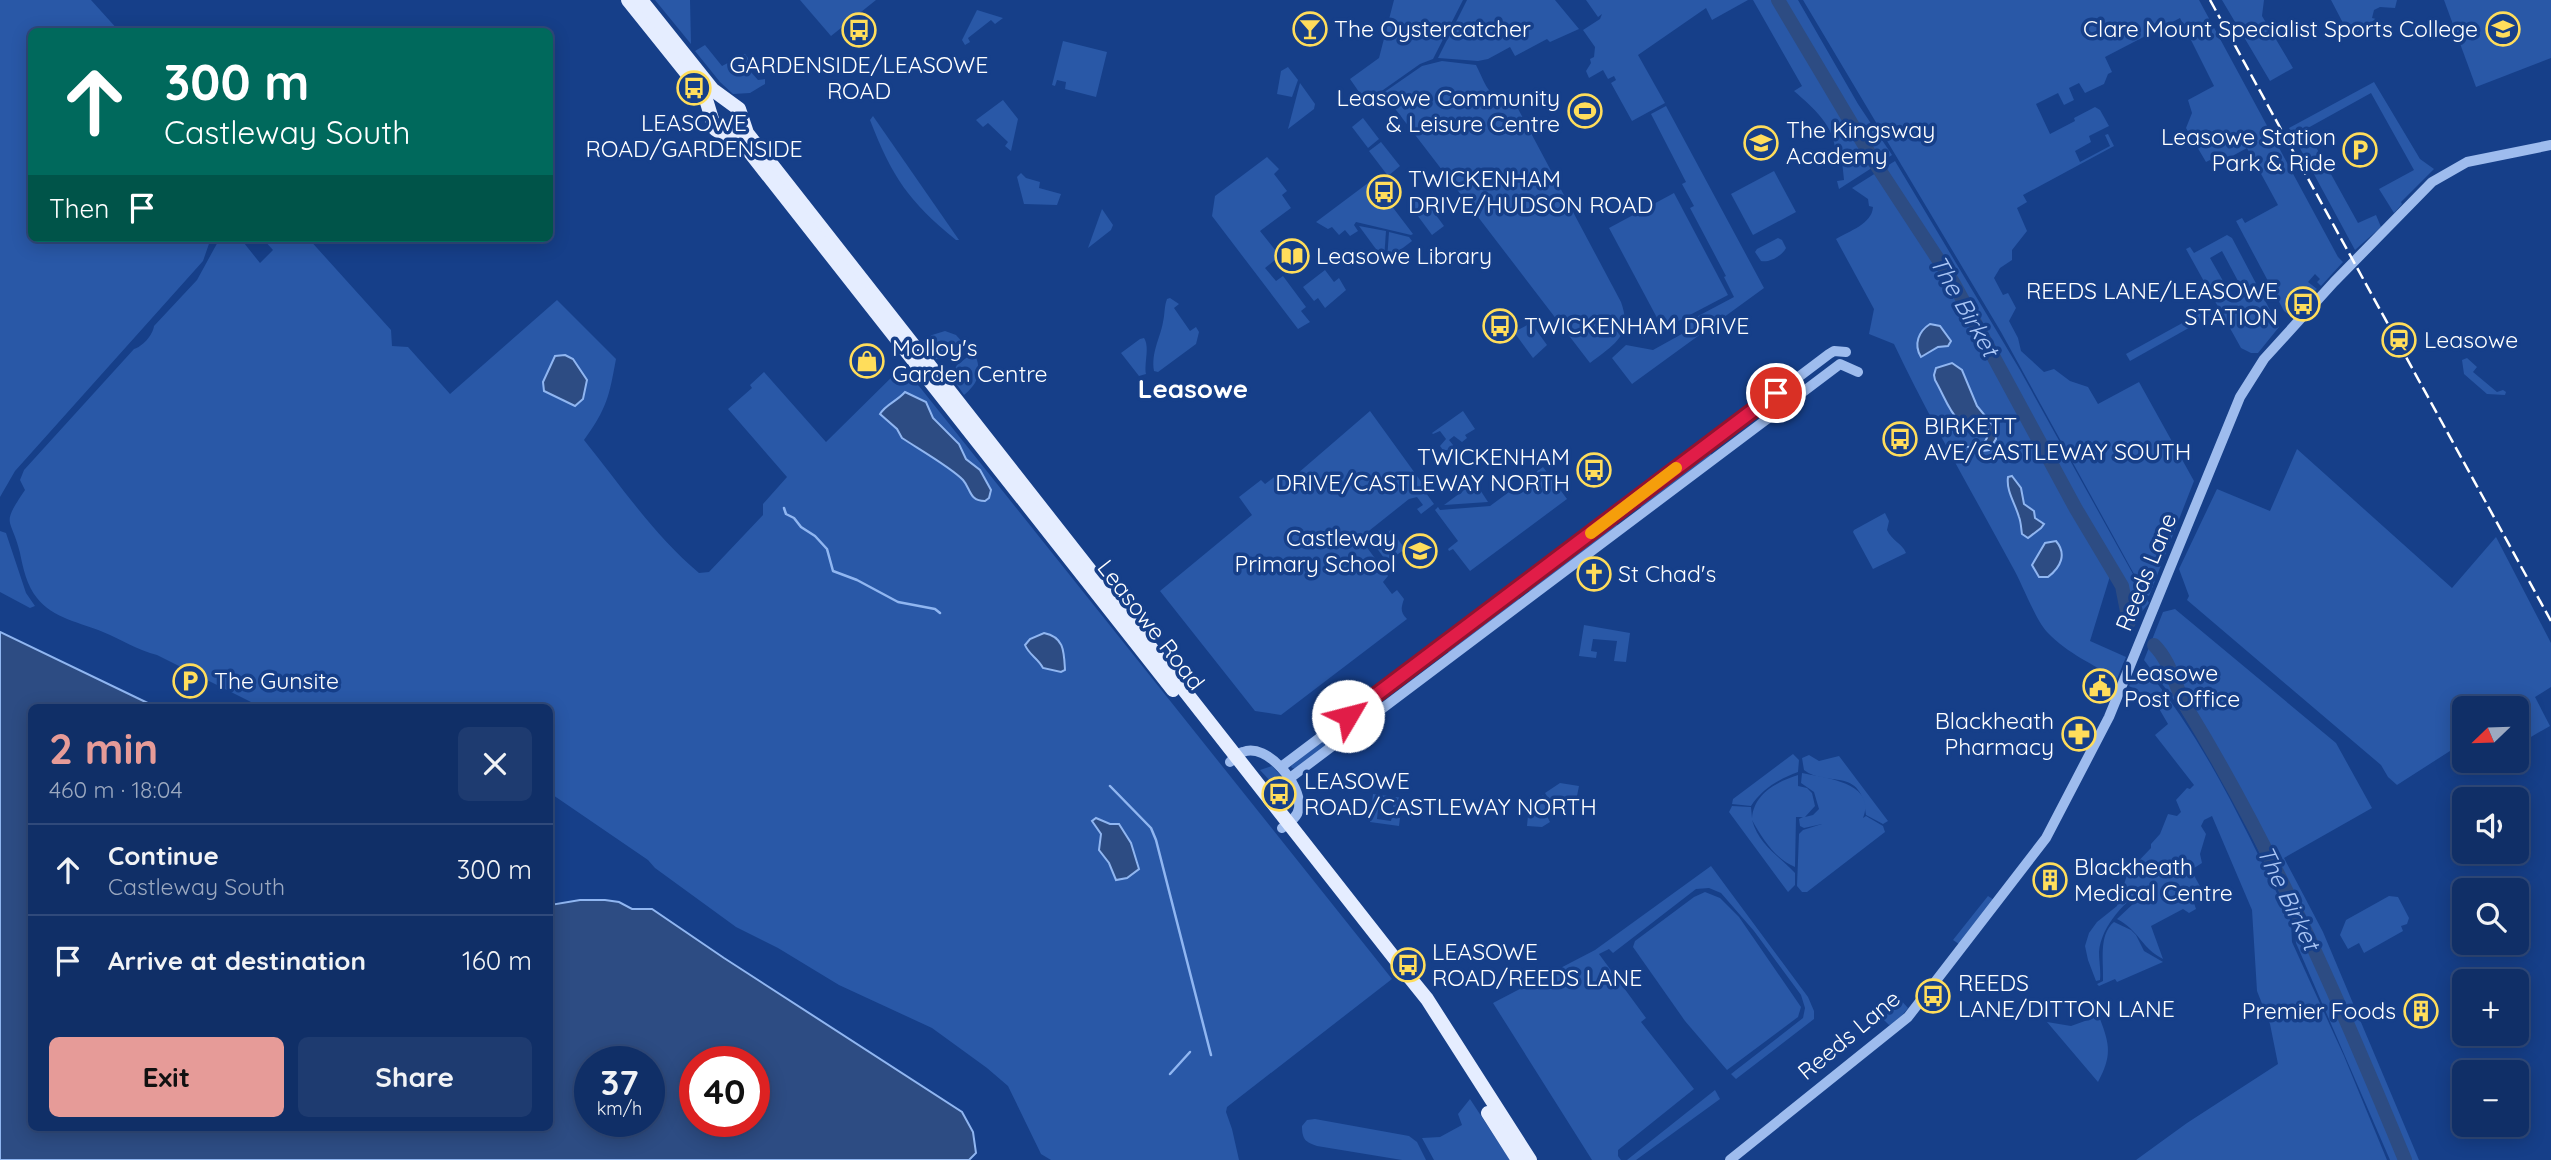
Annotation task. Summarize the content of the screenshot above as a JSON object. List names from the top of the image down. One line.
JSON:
{"streets":{"main road":["Leasowe Road"],"street":["Reeds Lane"]},"districts":["Leasowe"],"water":["The Birket"],"places":{"bar":["The Oystercatcher"],"school or university":["Clare Mount Specialist Sports College","The Kingsway Academy","Castleway Primary School"],"bus stop":["GARDENSIDE/LEASOWE ROAD","LEASOWE ROAD/GARDENSIDE","TWICKENHAM DRIVE/HUDSON ROAD","REEDS LANE/LEASOWE STATION","TWICKENHAM DRIVE","BIRKETT AVE/CASTLEWAY SOUTH","TWICKENHAM DRIVE/CASTLEWAY NORTH","LEASOWE ROAD/CASTLEWAY NORTH","LEASOWE ROAD/REEDS LANE","REEDS LANE/DITTON LANE"],"sports":["Leasowe Community & Leisure Centre"],"parking":["Leasowe Station Park & Ride","The Gunsite"],"library":["Leasowe Library"],"station":["Leasowe"],"shop":["Molloy's Garden Centre"],"church":["St Chad's"],"public building":["Leasowe Post Office"],"pharmacy":["Blackheath Pharmacy"],"building":["Blackheath Medical Centre","Premier Foods"]},"north":"bottom left","page":{"turn":["300 m","Castleway South"],"then":"Then","map_buttons":["+","−"],"heading":["2 min","460 m · 18:04"],"list":[{"name":"Continue","note":"Castleway South","value":"300 m"},{"name":"Arrive at destination","value":"160 m"}],"buttons":["Exit","Share"],"speed":"37 km/h","limit":"40"}}
